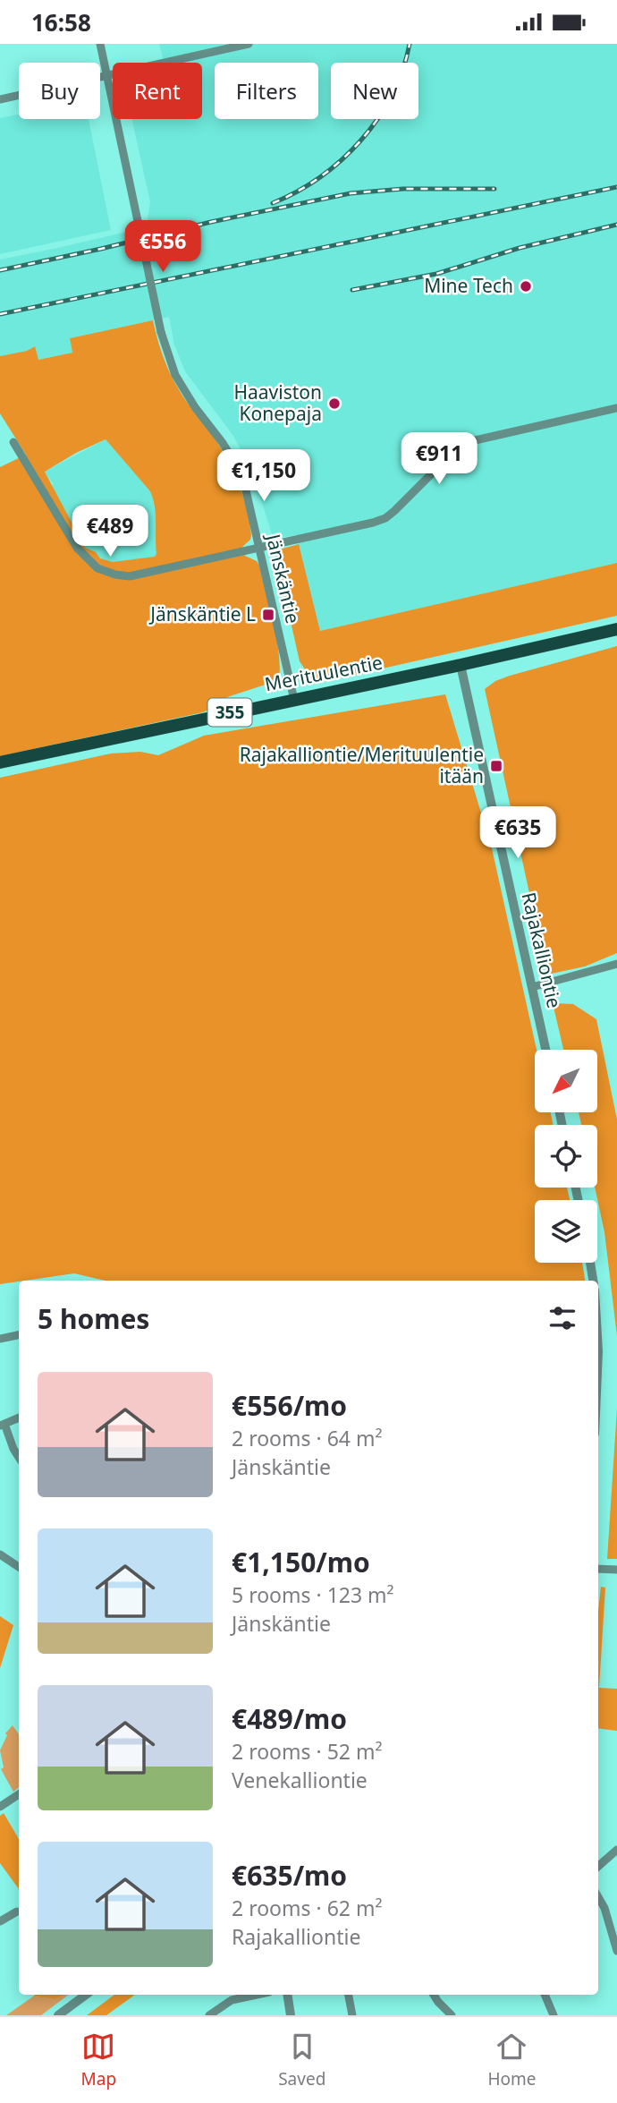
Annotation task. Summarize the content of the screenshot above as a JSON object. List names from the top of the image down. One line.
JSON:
{"streets":{"main road":["Merituulentie","355"],"street":["Jänskäntie","Rajakalliontie"]},"crossings":[["Jänskäntie","Merituulentie"],["Merituulentie","Rajakalliontie"]],"places":{"other":["Mine Tech","Haaviston Konepaja"],"transit":["Jänskäntie L","Rajakalliontie/Merituulentie itään"]},"north":"bottom left","page":{"status":"16:58","chip":["Buy","Rent","Filters","New"],"price":["€556","€911","€1,150","€489","€635"],"heading":"5 homes","list":[{"name":"€556/mo","note":"2 rooms · 64 m² · Jänskäntie"},{"name":"€1,150/mo","note":"5 rooms · 123 m² · Jänskäntie"},{"name":"€489/mo","note":"2 rooms · 52 m² · Venekalliontie"},{"name":"€635/mo","note":"2 rooms · 62 m² · Rajakalliontie"}],"tabs":["Map","Saved","Home"]}}
